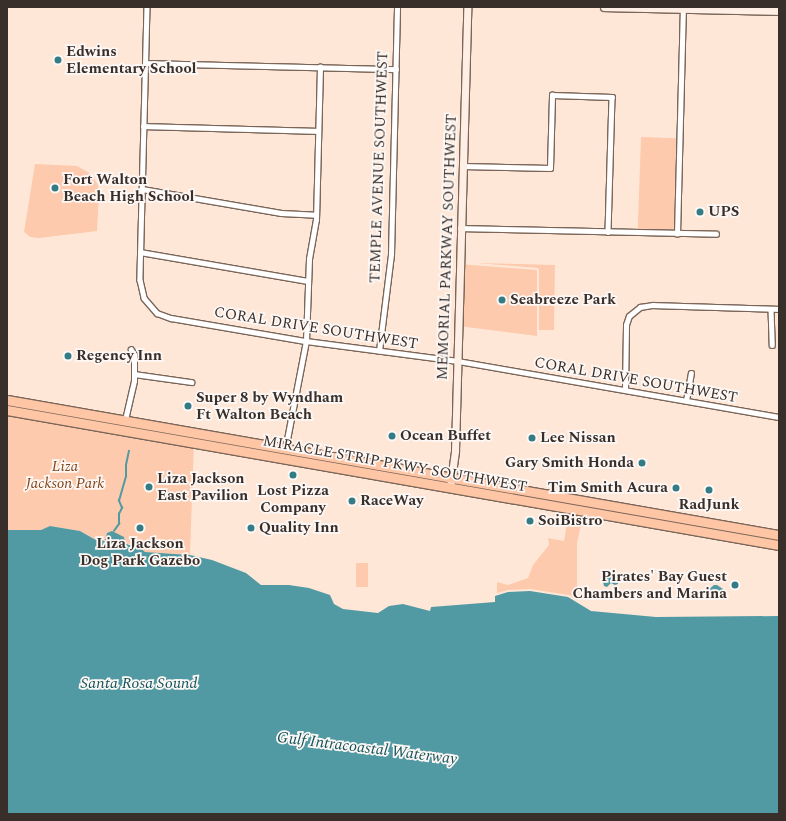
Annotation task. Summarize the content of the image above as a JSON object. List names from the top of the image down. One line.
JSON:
{"streets":{"highway":["MIRACLE STRIP PKWY SOUTHWEST"],"street":["TEMPLE AVENUE SOUTHWEST","MEMORIAL PARKWAY SOUTHWEST","CORAL DRIVE SOUTHWEST"]},"crossings":[["TEMPLE AVENUE SOUTHWEST","CORAL DRIVE SOUTHWEST"],["MEMORIAL PARKWAY SOUTHWEST","CORAL DRIVE SOUTHWEST"],["MEMORIAL PARKWAY SOUTHWEST","MIRACLE STRIP PKWY SOUTHWEST"]],"water":["Santa Rosa Sound","Gulf Intracoastal Waterway"],"parks":["Liza Jackson Park"],"places":["Edwins Elementary School","Fort Walton Beach High School","UPS","Seabreeze Park","Regency Inn","Super 8 by Wyndham Ft Walton Beach","Ocean Buffet","Lee Nissan","Gary Smith Honda","Lost Pizza Company","Liza Jackson East Pavilion","Tim Smith Acura","RadJunk","RaceWay","SoiBistro","Liza Jackson Dog Park Gazebo","Quality Inn","Pirates' Bay Guest Chambers and Marina"]}
